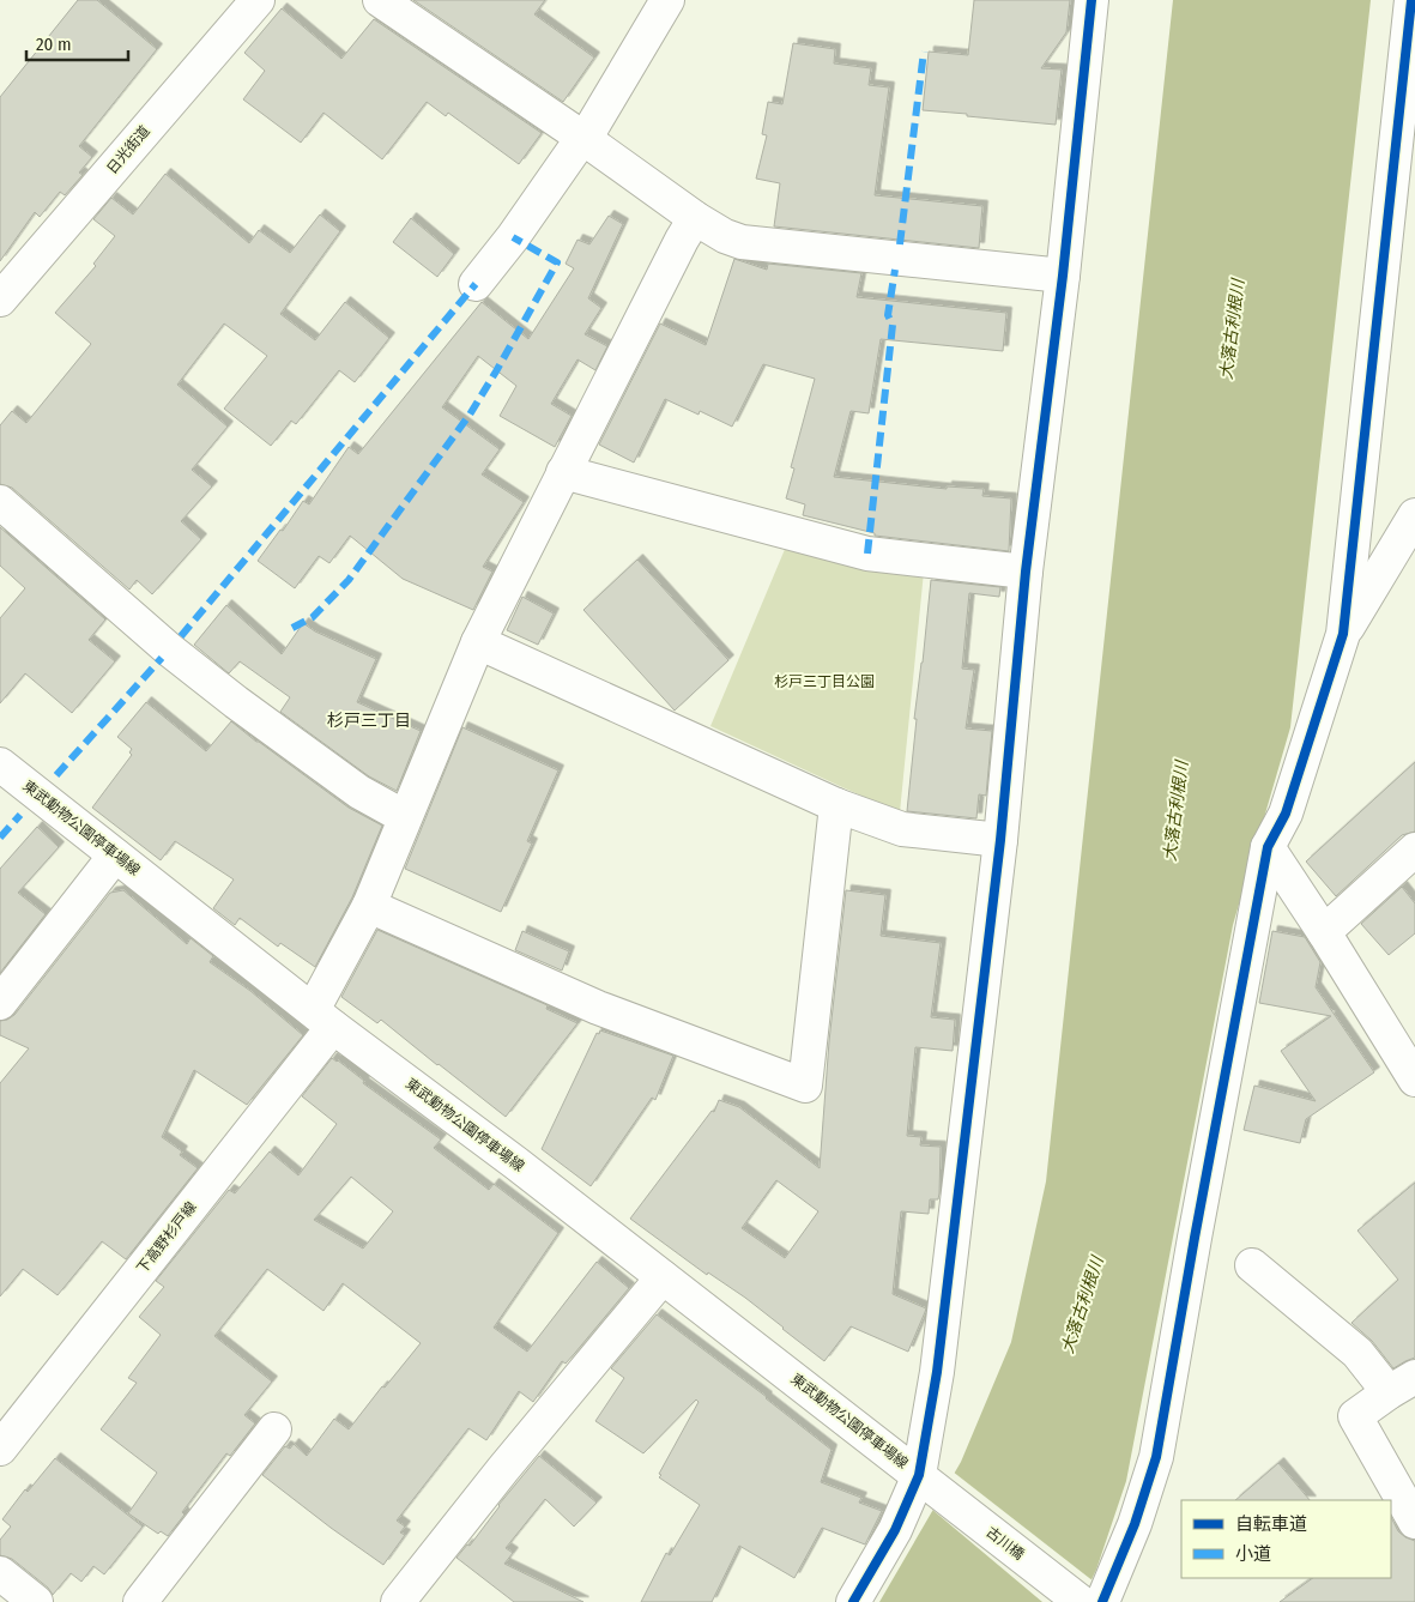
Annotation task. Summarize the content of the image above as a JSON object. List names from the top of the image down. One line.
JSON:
{"streets":{"street":["日光街道","東武動物公園停車場線","下高野杉戸線","古川橋"]},"crossings":[["東武動物公園停車場線","下高野杉戸線"],["東武動物公園停車場線","古川橋"]],"districts":["杉戸三丁目"],"water":["大落古利根川"],"parks":["杉戸三丁目公園"],"legend":["自転車道","小道"],"scale_bar":"20 m"}
